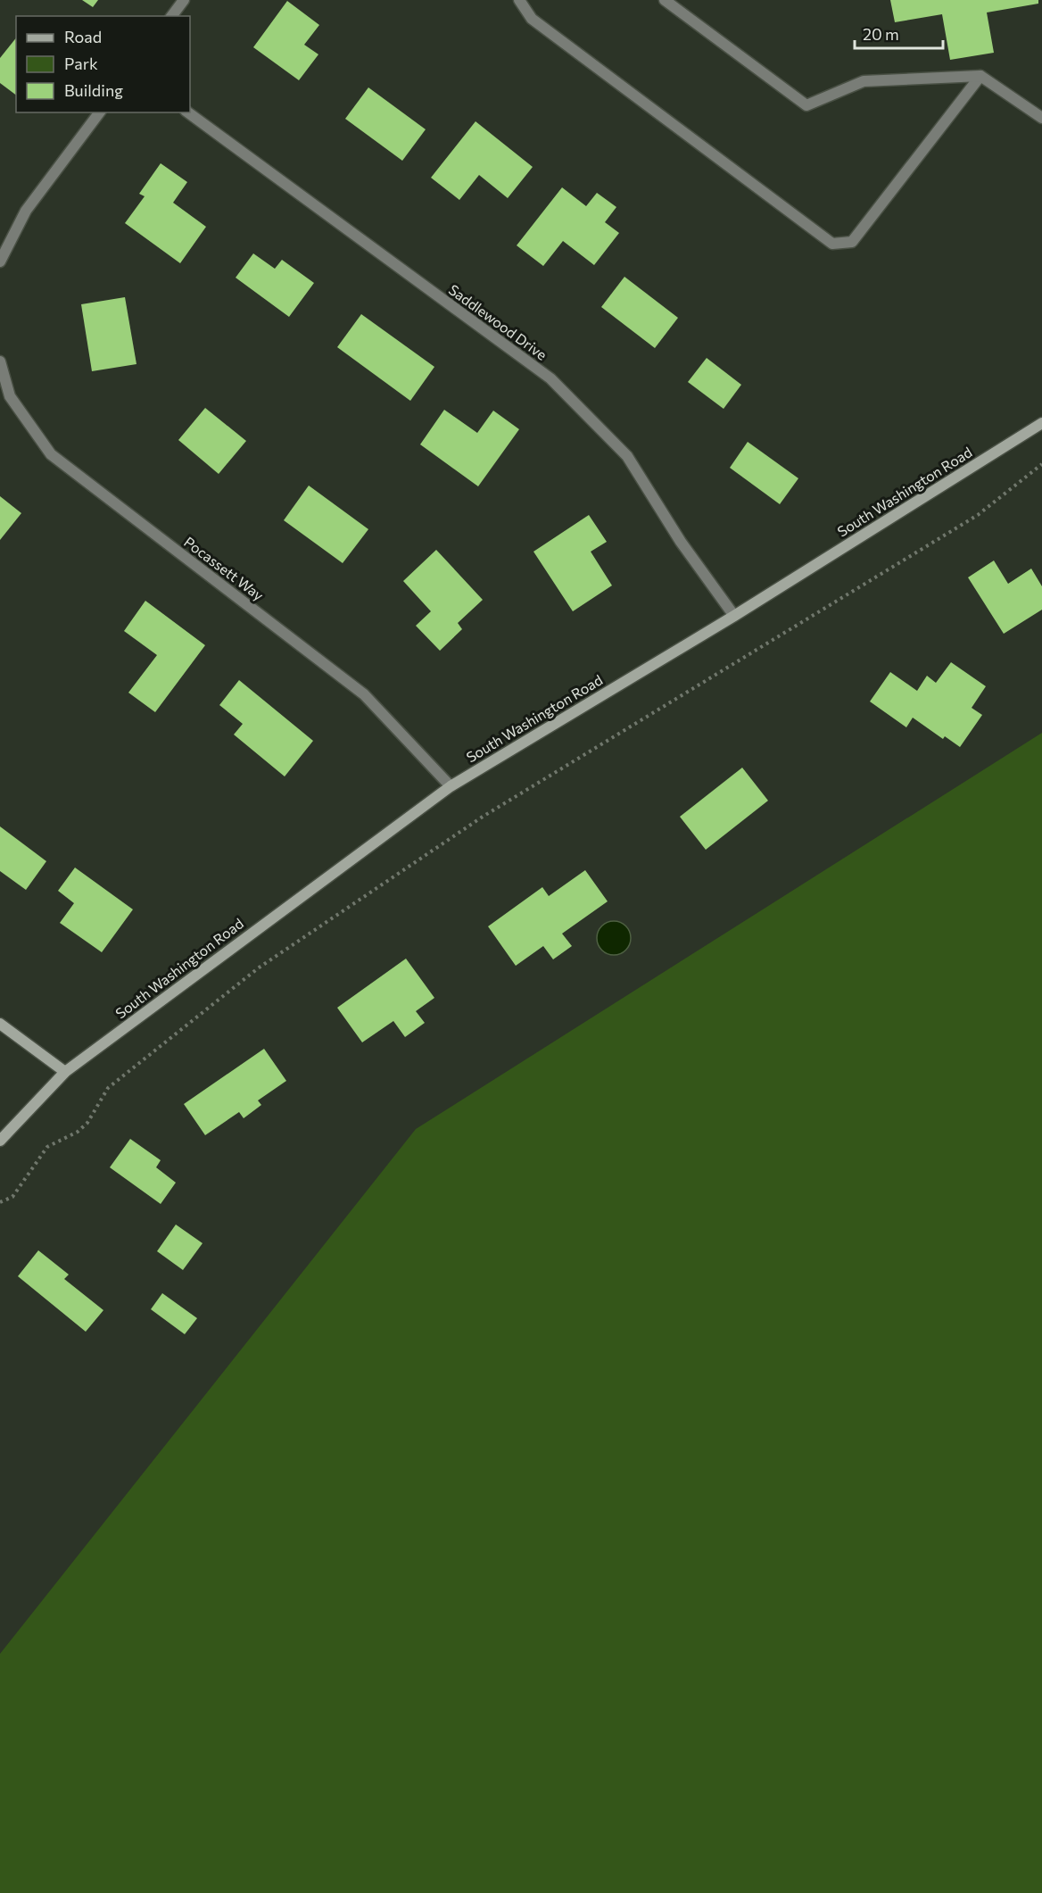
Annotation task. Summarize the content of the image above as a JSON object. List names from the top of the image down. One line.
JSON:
{"streets":{"street":["Saddlewood Drive","South Washington Road","Pocassett Way"]},"crossings":[["Saddlewood Drive","South Washington Road"],["South Washington Road","Pocassett Way"]],"legend":["Road","Park","Building"],"scale_bar":"20 m"}
